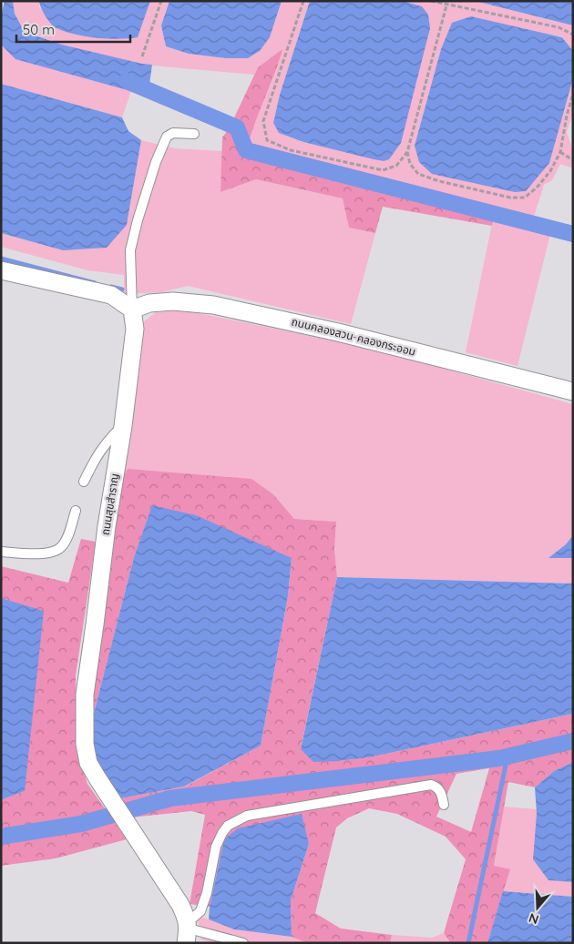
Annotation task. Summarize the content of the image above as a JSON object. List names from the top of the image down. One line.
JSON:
{"streets":{"street":["ถนนคลองสวน-คลองกระออม","ถนนสุขสำราญ"]},"crossings":[["ถนนคลองสวน-คลองกระออม","ถนนสุขสำราญ"]],"scale_bar":"50 m","north":"bottom"}
